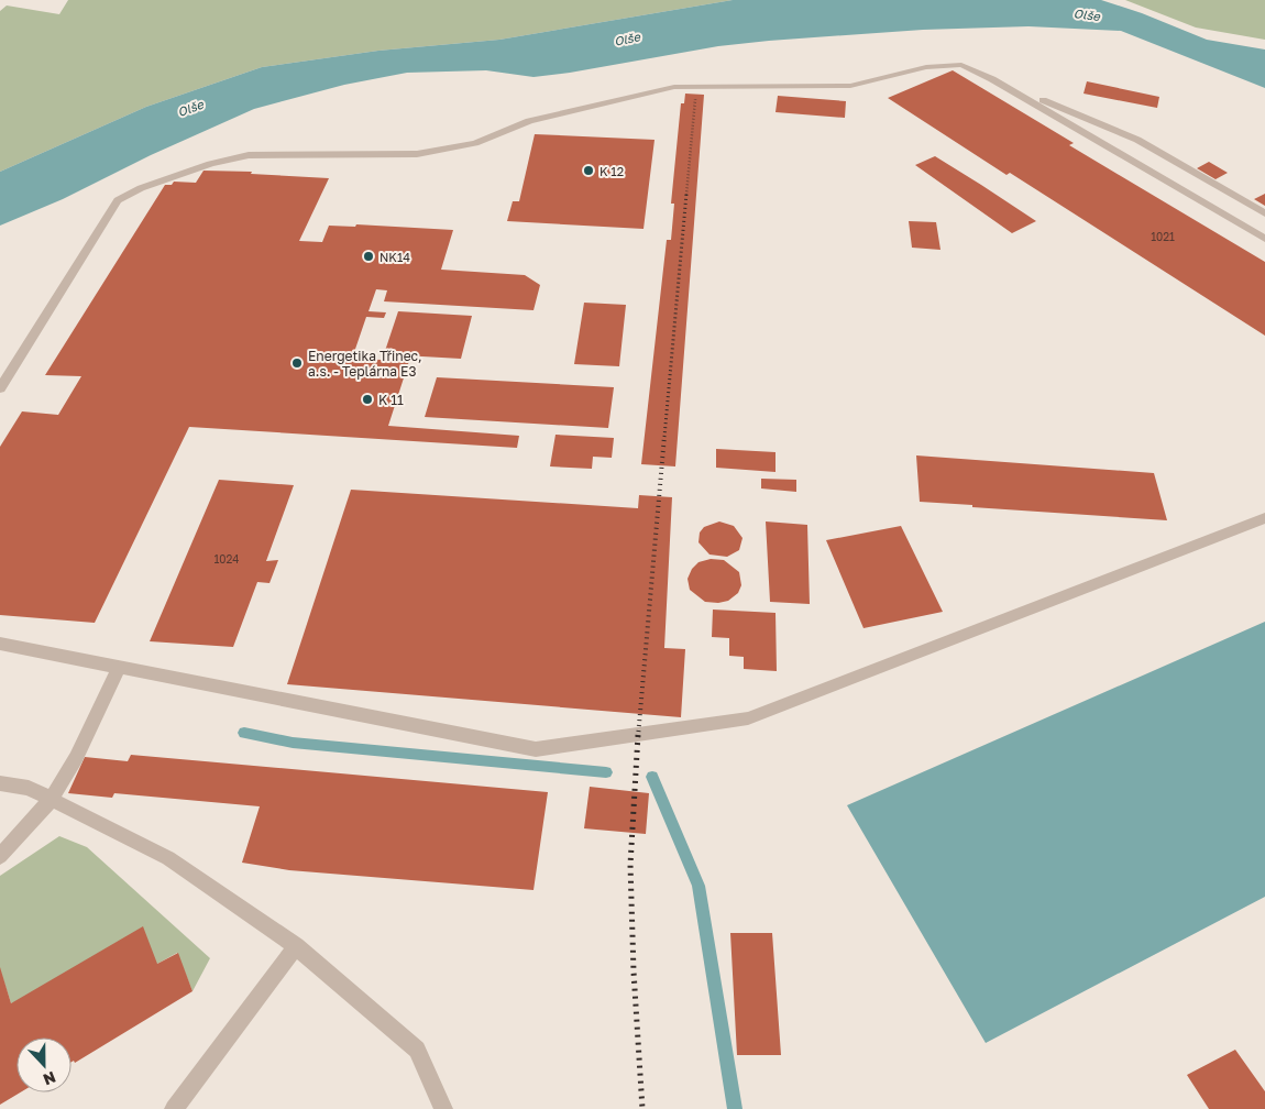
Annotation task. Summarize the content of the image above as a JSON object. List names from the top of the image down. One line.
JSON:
{"water":["Olše"],"places":["K 12","NK14","Energetika Třinec, a.s. - Teplárna E3","K 11"],"house_numbers":["1021","1024"],"north":"bottom"}
